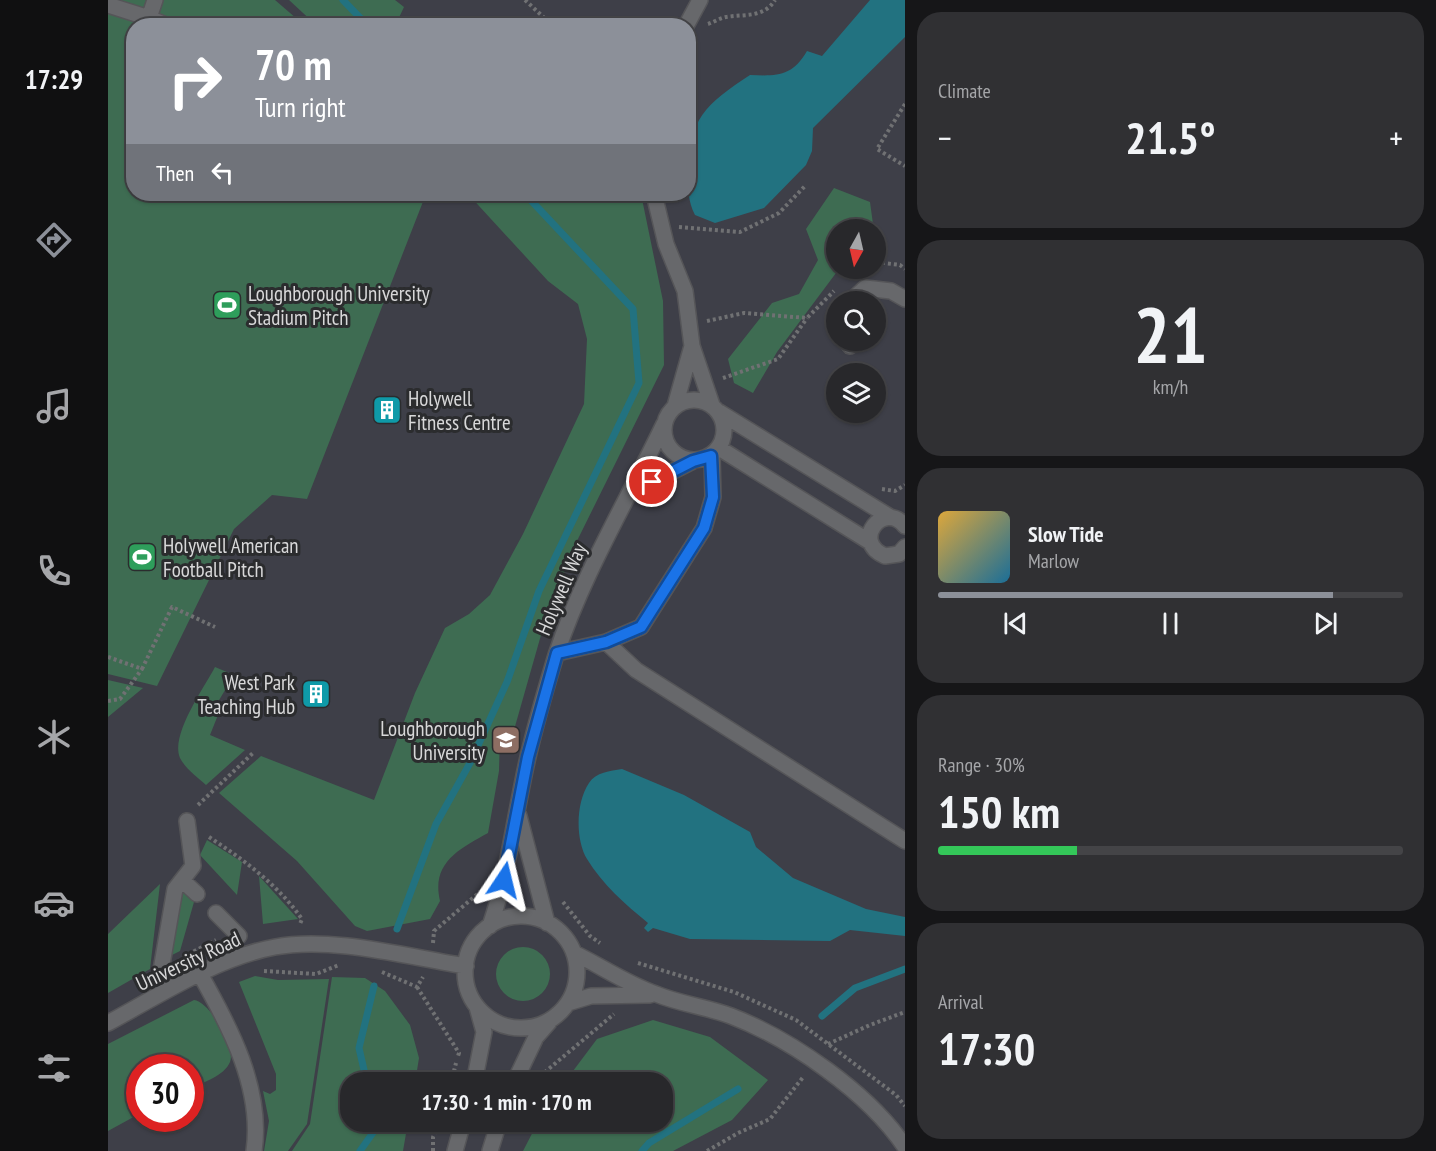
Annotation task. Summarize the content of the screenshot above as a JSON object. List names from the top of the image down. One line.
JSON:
{"streets":{"street":["Holywell Way","University Road"]},"crossings":[["Holywell Way","University Road"]],"places":{"sports":["Loughborough University Stadium Pitch","Holywell American Football Pitch"],"building":["Holywell Fitness Centre","West Park Teaching Hub"],"school or university":["Loughborough University"]},"north":"bottom","page":{"tabs":"17:29","tile":["Climate",["21","km/h"],["Range · 30%","150 km"],["Arrival","17:30"]],"turn":["70 m","Turn right"],"heat":["−","21.5°","+"],"then":"Then","song":["Slow Tide","Marlow"],"limit":"30","trip":"17:30 · 1 min · 170 m"}}
